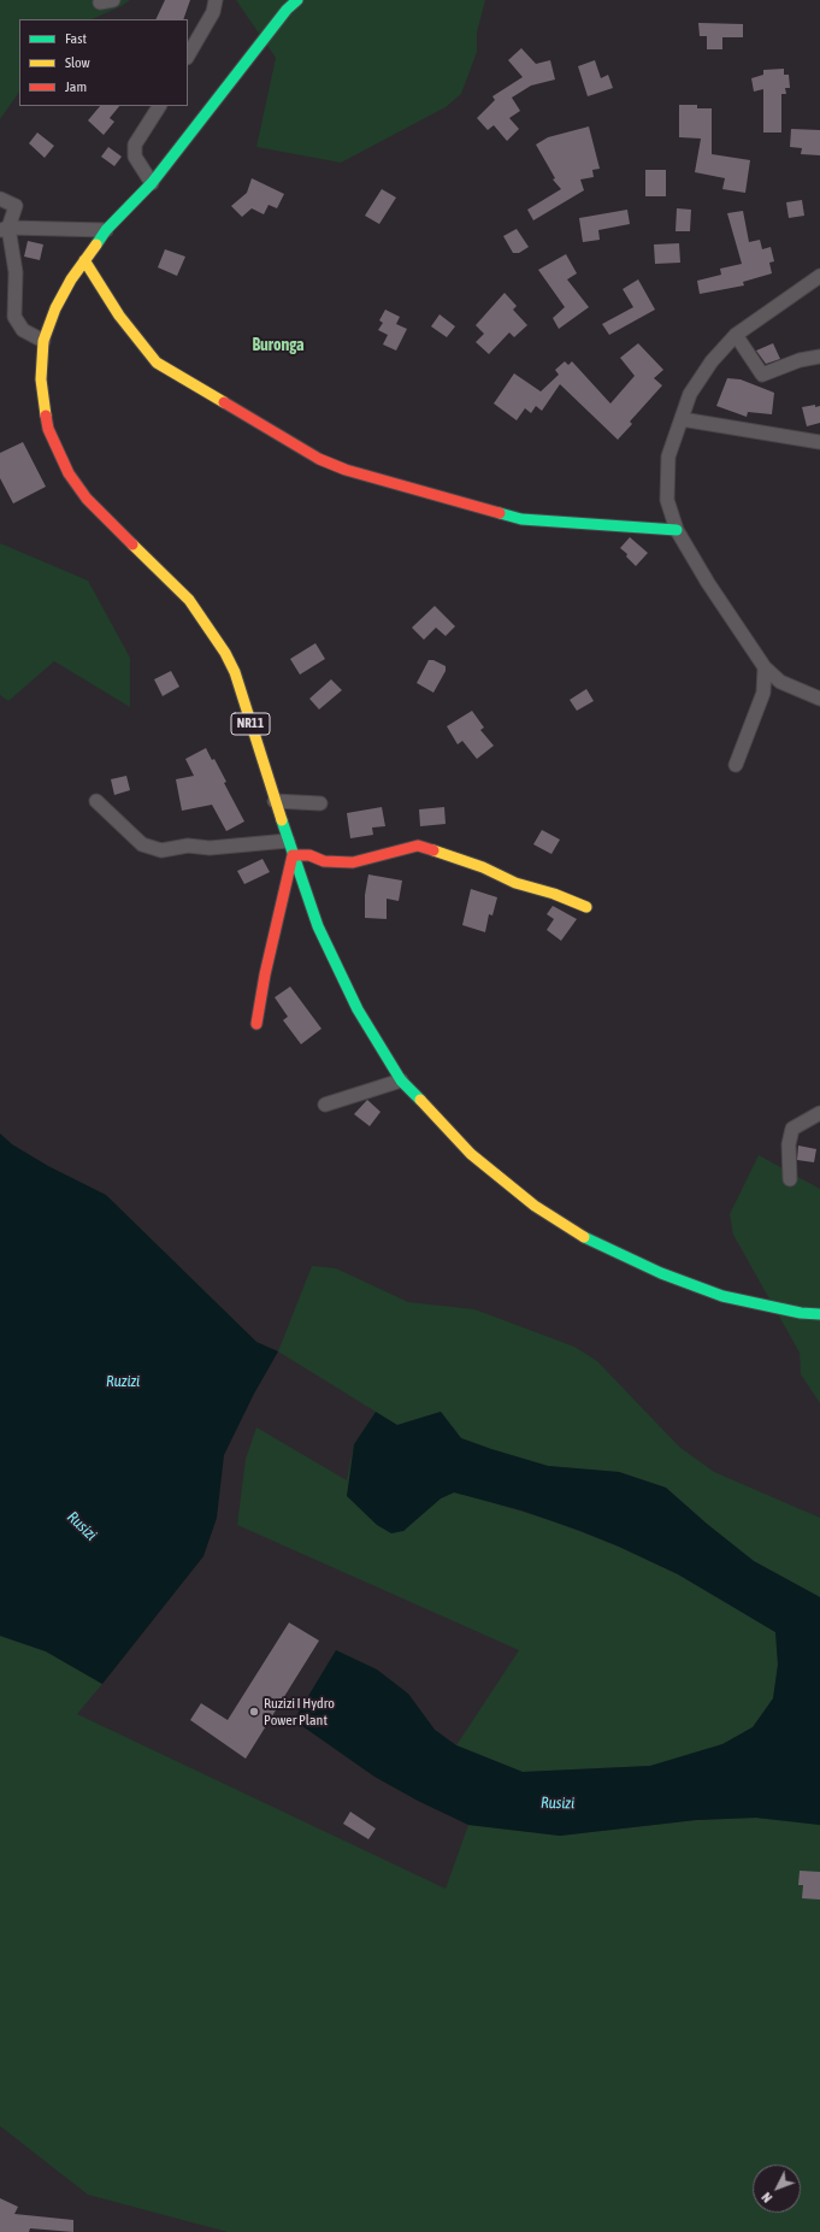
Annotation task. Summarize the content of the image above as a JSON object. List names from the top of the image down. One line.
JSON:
{"streets":{"main road":["NR11"]},"districts":["Buronga"],"water":["Ruzizi","Rusizi"],"places":["Ruzizi I Hydro Power Plant"],"legend":["Fast","Slow","Jam"],"north":"bottom left"}
